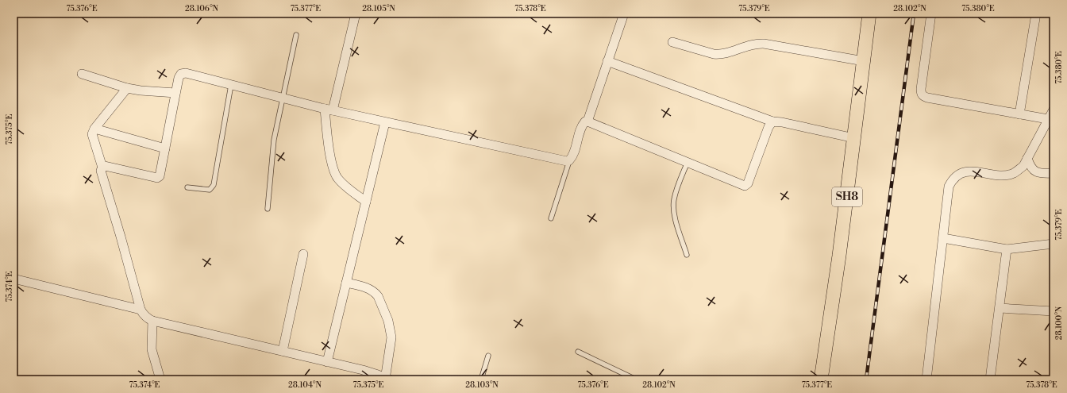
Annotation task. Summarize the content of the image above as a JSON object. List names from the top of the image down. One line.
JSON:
{"streets":{"main road":["SH8"]},"coordinates":["75.376°E","28.106°N","75.377°E","28.105°N","75.378°E","75.379°E","28.102°N","75.380°E","75.375°E","75.374°E","28.100°N","28.104°N","28.103°N"]}
